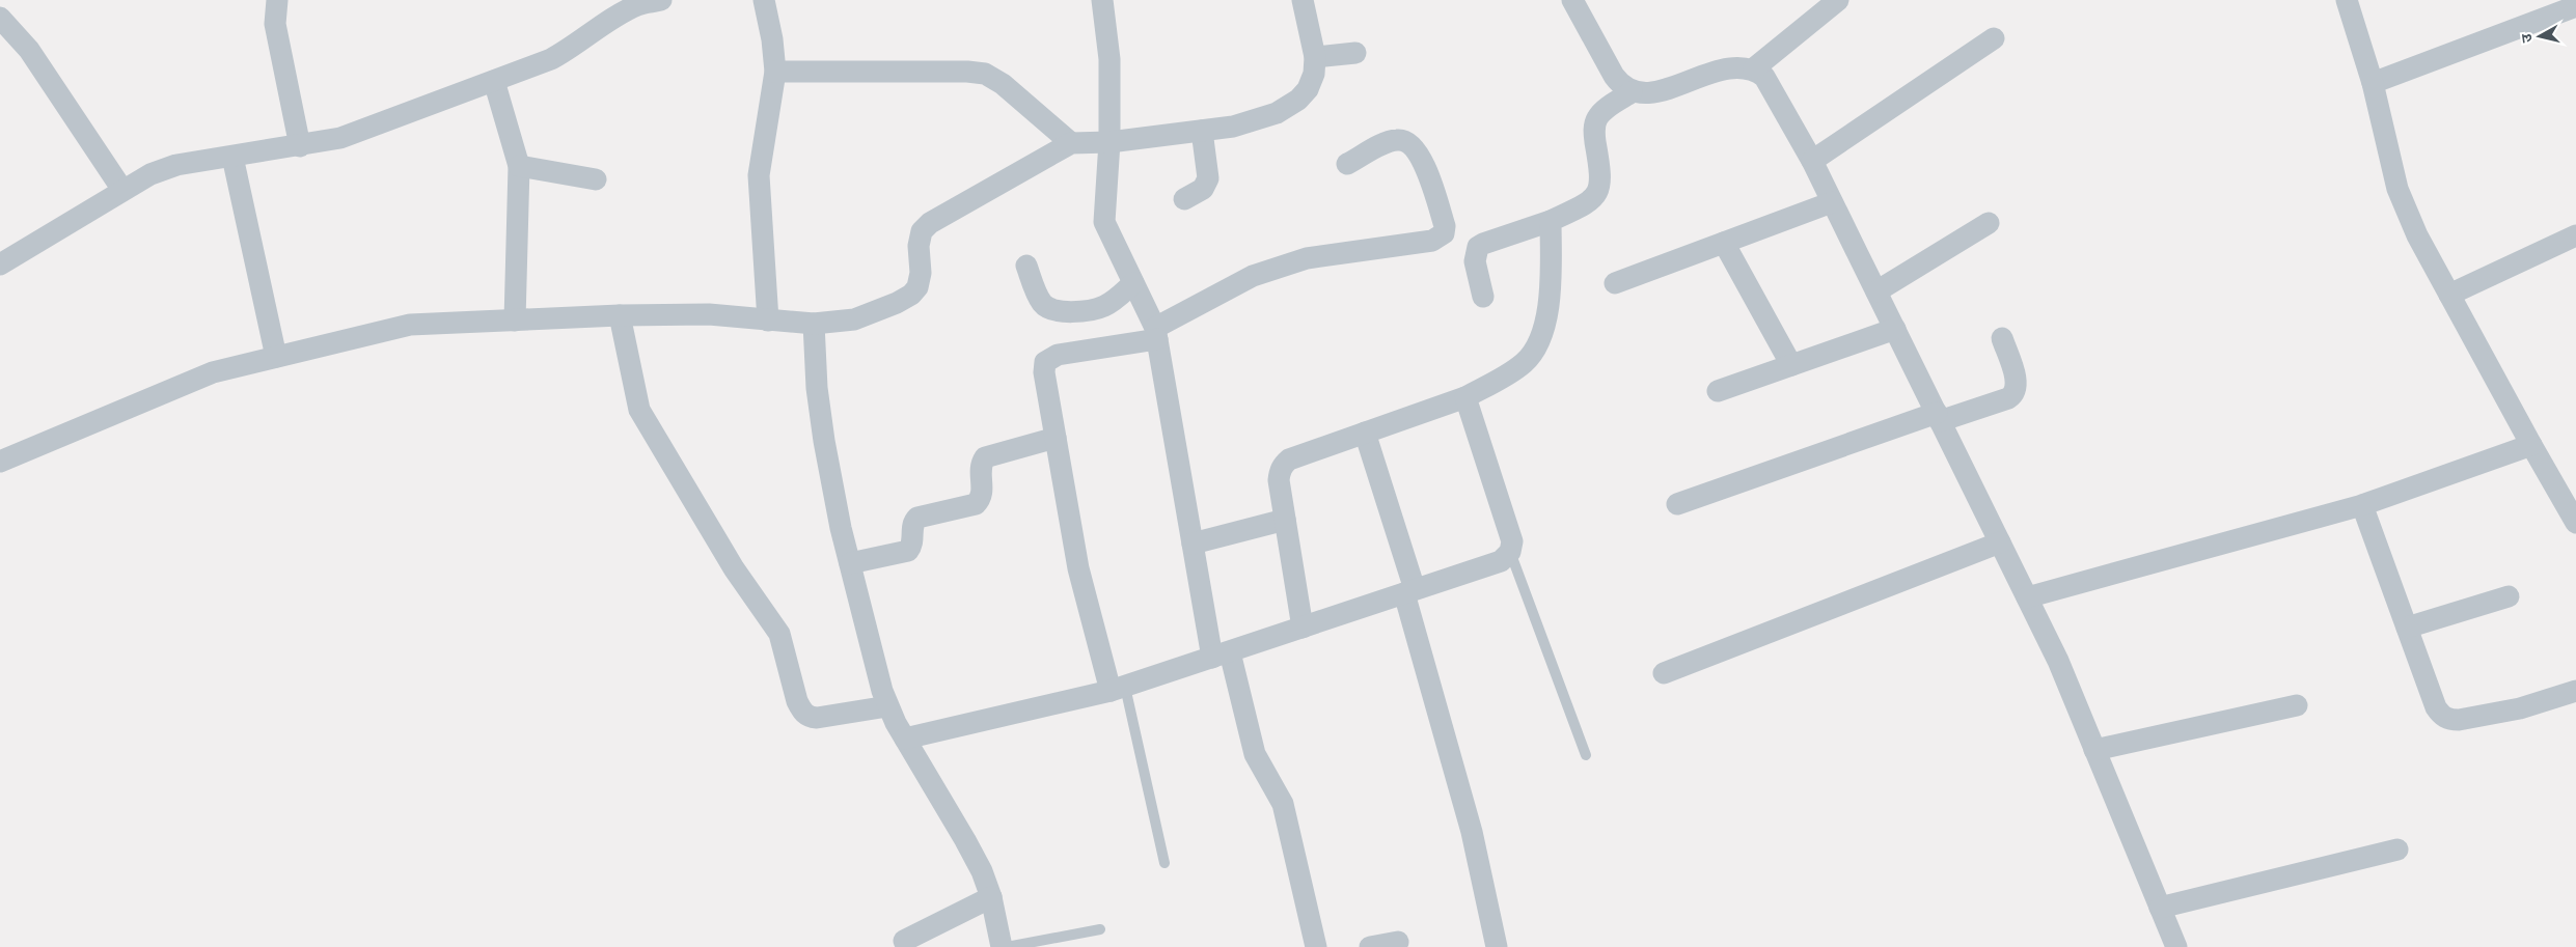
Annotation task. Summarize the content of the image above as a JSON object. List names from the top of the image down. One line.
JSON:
{"north":"left"}
